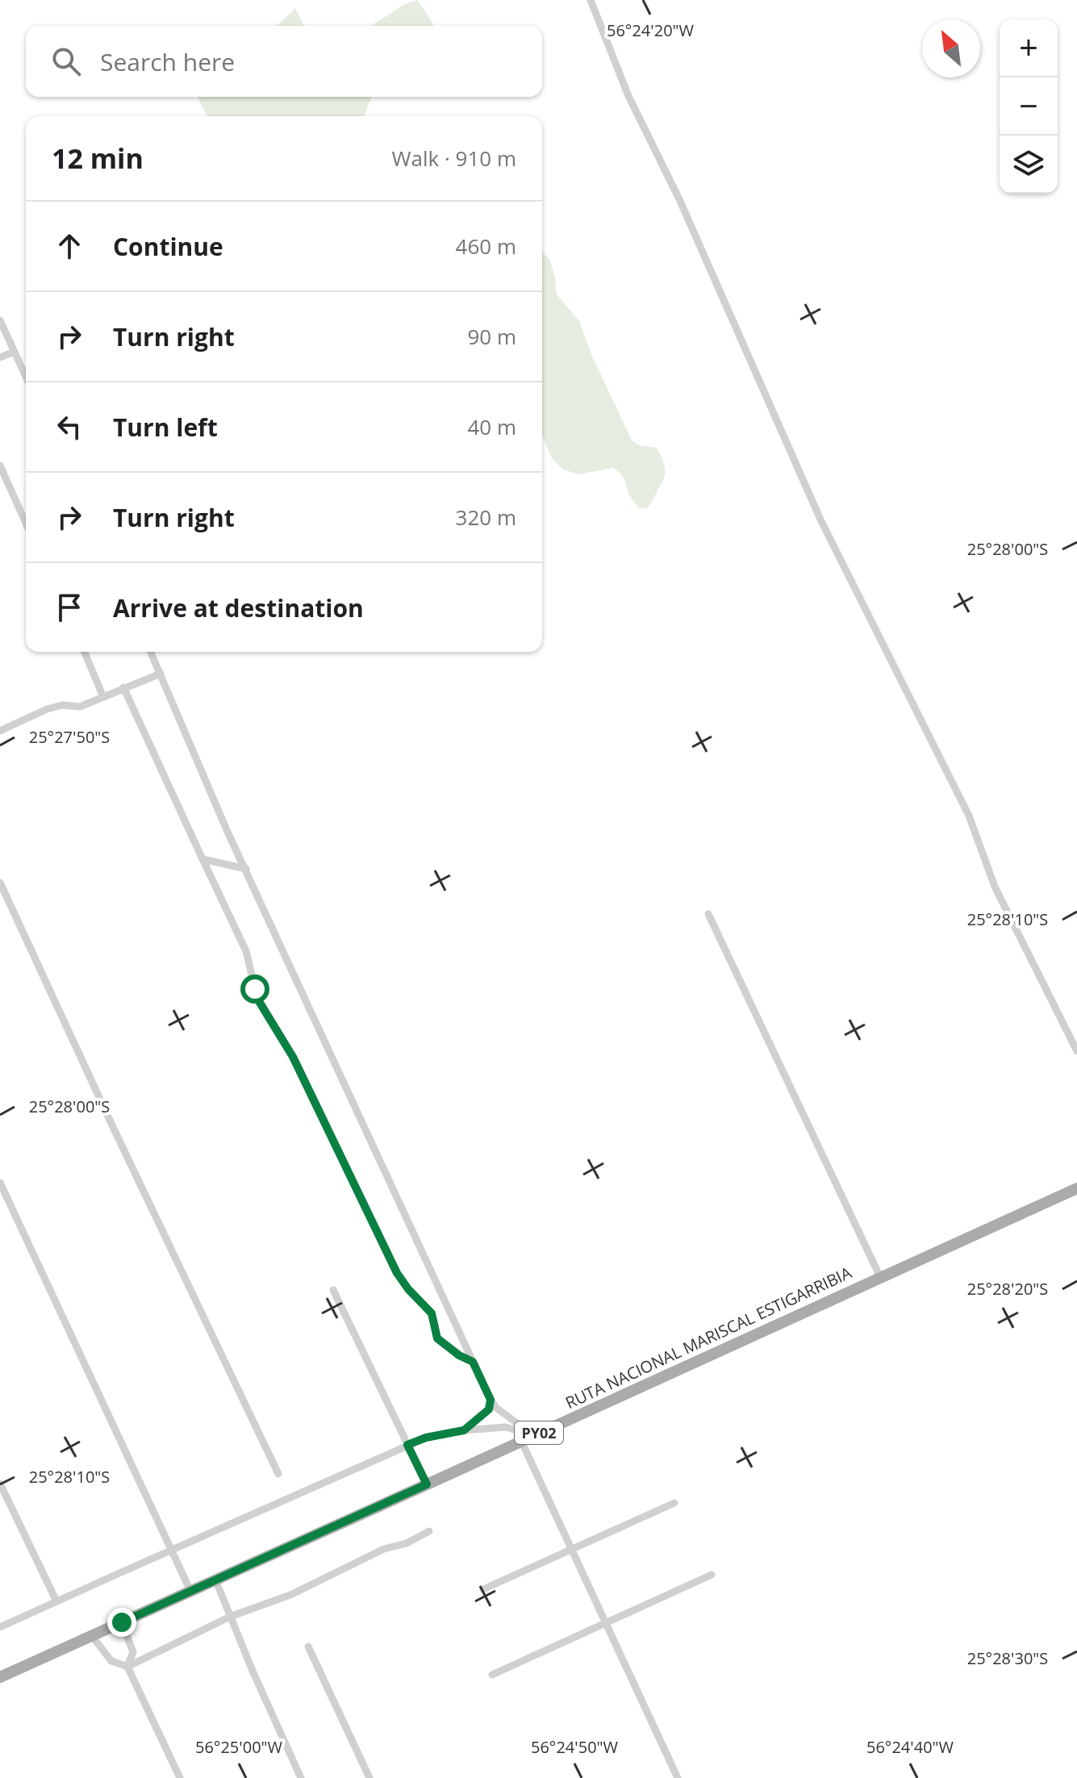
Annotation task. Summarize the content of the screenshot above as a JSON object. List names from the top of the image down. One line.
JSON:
{"streets":{"main road":["RUTA NACIONAL MARISCAL ESTIGARRIBIA","PY02"]},"north":"top left","page":{"map_buttons":["+","−"],"search":"Search here","heading":["12 min","Walk · 910 m"],"list":[["Continue","460 m"],["Turn right","90 m"],["Turn left","40 m"],["Turn right","320 m"],"Arrive at destination"]},"coordinates":["56°24'20\"W","25°28'00\"S","25°27'50\"S","25°28'10\"S","25°28'20\"S","25°28'30\"S","56°25'00\"W","56°24'50\"W","56°24'40\"W"]}
